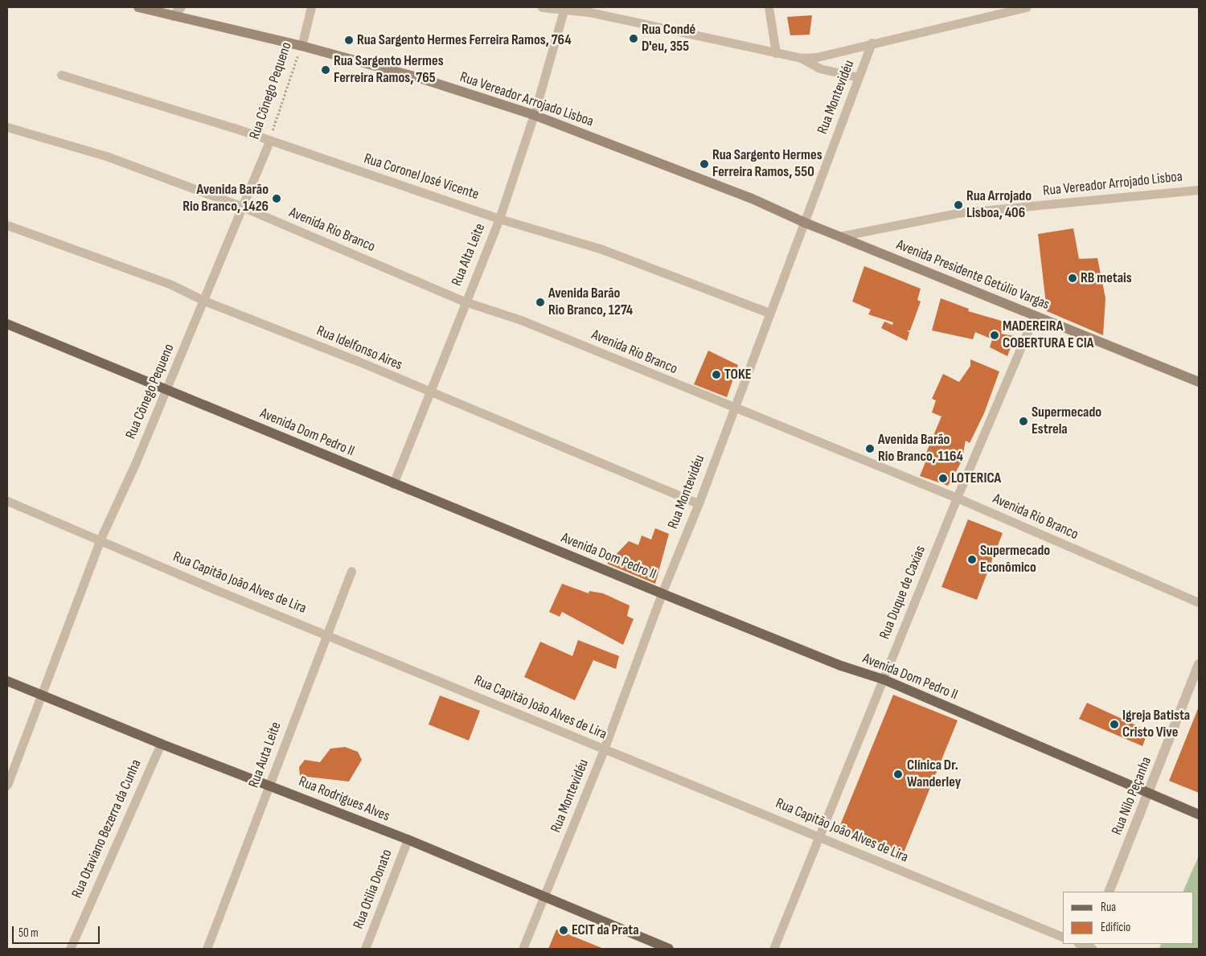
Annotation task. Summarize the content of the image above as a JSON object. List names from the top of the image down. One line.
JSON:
{"streets":{"main road":["Rua Vereador Arrojado Lisboa","Avenida Presidente Getúlio Vargas","Avenida Dom Pedro II","Rua Rodrigues Alves"],"street":["Rua Cônego Pequeno","Rua Montevidéu","Rua Coronel José Vicente","Avenida Rio Branco","Rua Alta Leite","Rua Idelfonso Aires","Rua Capitão João Alves de Lira","Rua Duque de Caxias","Rua Auta Leite","Rua Nilo Peçanha","Rua Otaviano Bezerra da Cunha","Rua Otilia Donato"]},"crossings":[["Rua Cônego Pequeno","Rua Vereador Arrojado Lisboa"],["Rua Cônego Pequeno","Rua Coronel José Vicente"],["Rua Cônego Pequeno","Avenida Rio Branco"],["Rua Cônego Pequeno","Rua Idelfonso Aires"],["Rua Cônego Pequeno","Avenida Dom Pedro II"],["Rua Cônego Pequeno","Rua Capitão João Alves de Lira"],["Rua Cônego Pequeno","Rua Rodrigues Alves"],["Rua Montevidéu","Rua Vereador Arrojado Lisboa"],["Rua Montevidéu","Rua Coronel José Vicente"],["Rua Montevidéu","Avenida Rio Branco"],["Rua Montevidéu","Avenida Presidente Getúlio Vargas"],["Rua Montevidéu","Rua Idelfonso Aires"],["Rua Montevidéu","Avenida Dom Pedro II"],["Rua Montevidéu","Rua Capitão João Alves de Lira"],["Rua Montevidéu","Rua Rodrigues Alves"],["Rua Vereador Arrojado Lisboa","Rua Alta Leite"],["Rua Vereador Arrojado Lisboa","Avenida Presidente Getúlio Vargas"],["Rua Coronel José Vicente","Rua Alta Leite"],["Avenida Rio Branco","Rua Alta Leite"],["Avenida Rio Branco","Rua Duque de Caxias"],["Rua Alta Leite","Rua Idelfonso Aires"],["Rua Alta Leite","Avenida Dom Pedro II"],["Avenida Presidente Getúlio Vargas","Rua Duque de Caxias"],["Avenida Dom Pedro II","Rua Duque de Caxias"],["Avenida Dom Pedro II","Rua Nilo Peçanha"],["Rua Capitão João Alves de Lira","Rua Duque de Caxias"],["Rua Capitão João Alves de Lira","Rua Auta Leite"],["Rua Auta Leite","Rua Rodrigues Alves"],["Rua Rodrigues Alves","Rua Otaviano Bezerra da Cunha"],["Rua Rodrigues Alves","Rua Otilia Donato"]],"places":["Rua Condé D'eu, 355","Rua Sargento Hermes Ferreira Ramos, 764","Rua Sargento Hermes Ferreira Ramos, 765","Rua Sargento Hermes Ferreira Ramos, 550","Avenida Barão Rio Branco, 1426","Rua Arrojado Lisboa, 406","RB metais","Avenida Barão Rio Branco, 1274","MADEREIRA COBERTURA E CIA","TOKE","Supermecado Estrela","Avenida Barão Rio Branco, 1164","LOTERICA","Supermecado Econômico","Igreja Batista Cristo Vive","Clínica Dr. Wanderley","ECIT da Prata"],"legend":["Rua","Edifício"],"scale_bar":"50 m"}
